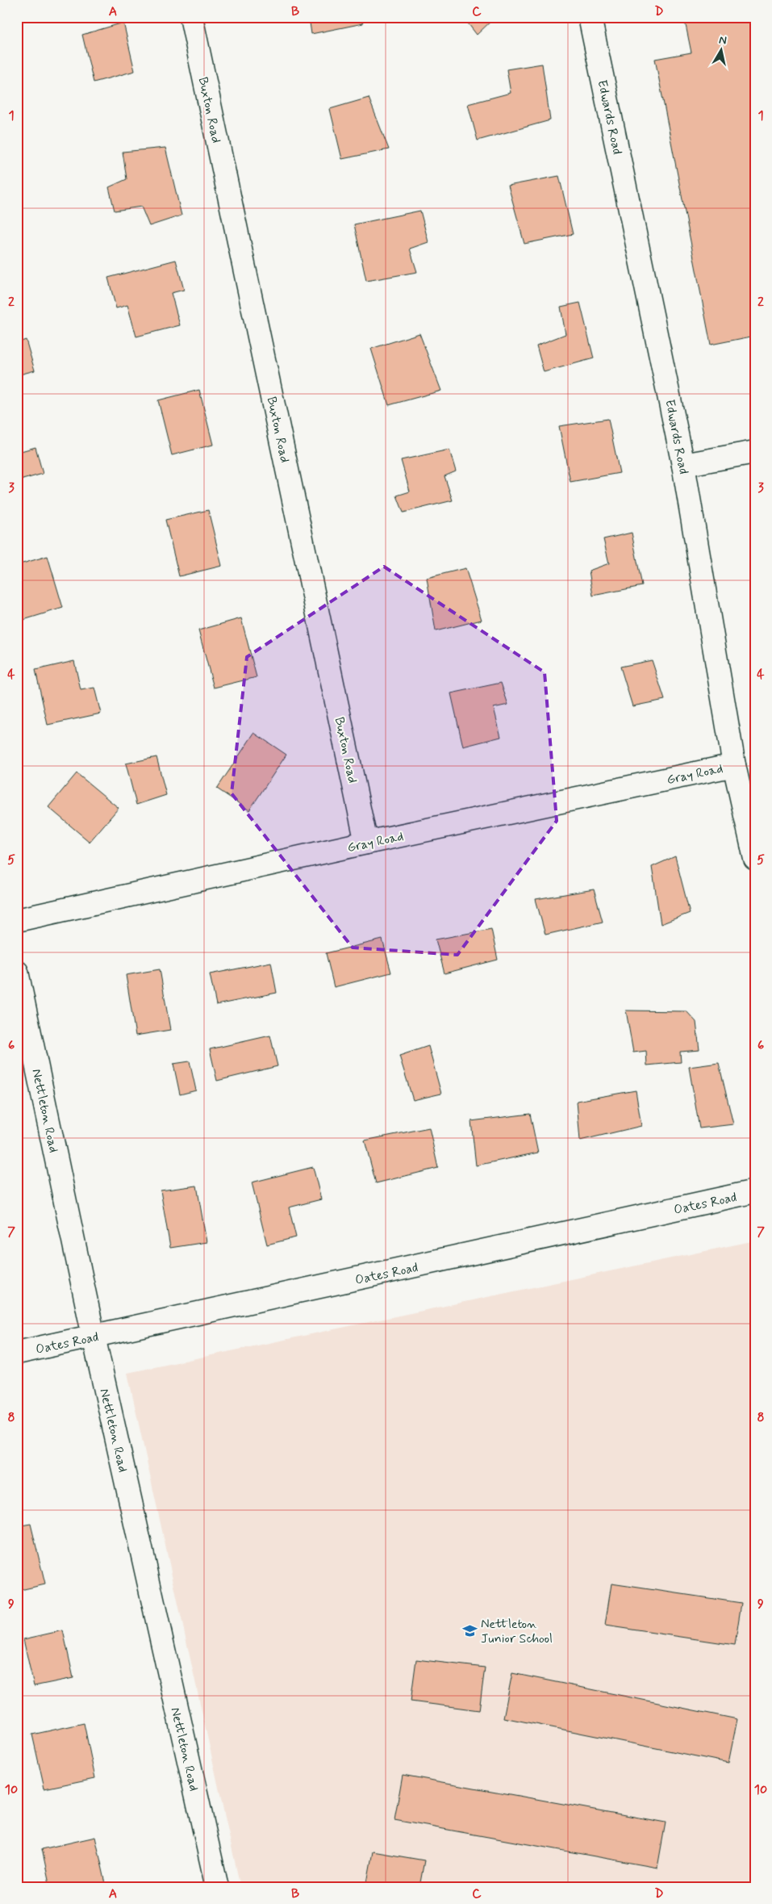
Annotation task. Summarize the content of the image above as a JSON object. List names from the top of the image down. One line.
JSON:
{"streets":{"street":["Buxton Road","Edwards Road","Gray Road","Nettleton Road","Oates Road"]},"crossings":[["Buxton Road","Gray Road"],["Edwards Road","Gray Road"],["Nettleton Road","Oates Road"]],"places":{"school or university":["Nettleton Junior School"]},"north":"top","grid":{"columns":["A","B","C","D"],"rows":["1","2","3","4","5","6","7","8","9","10"]}}
